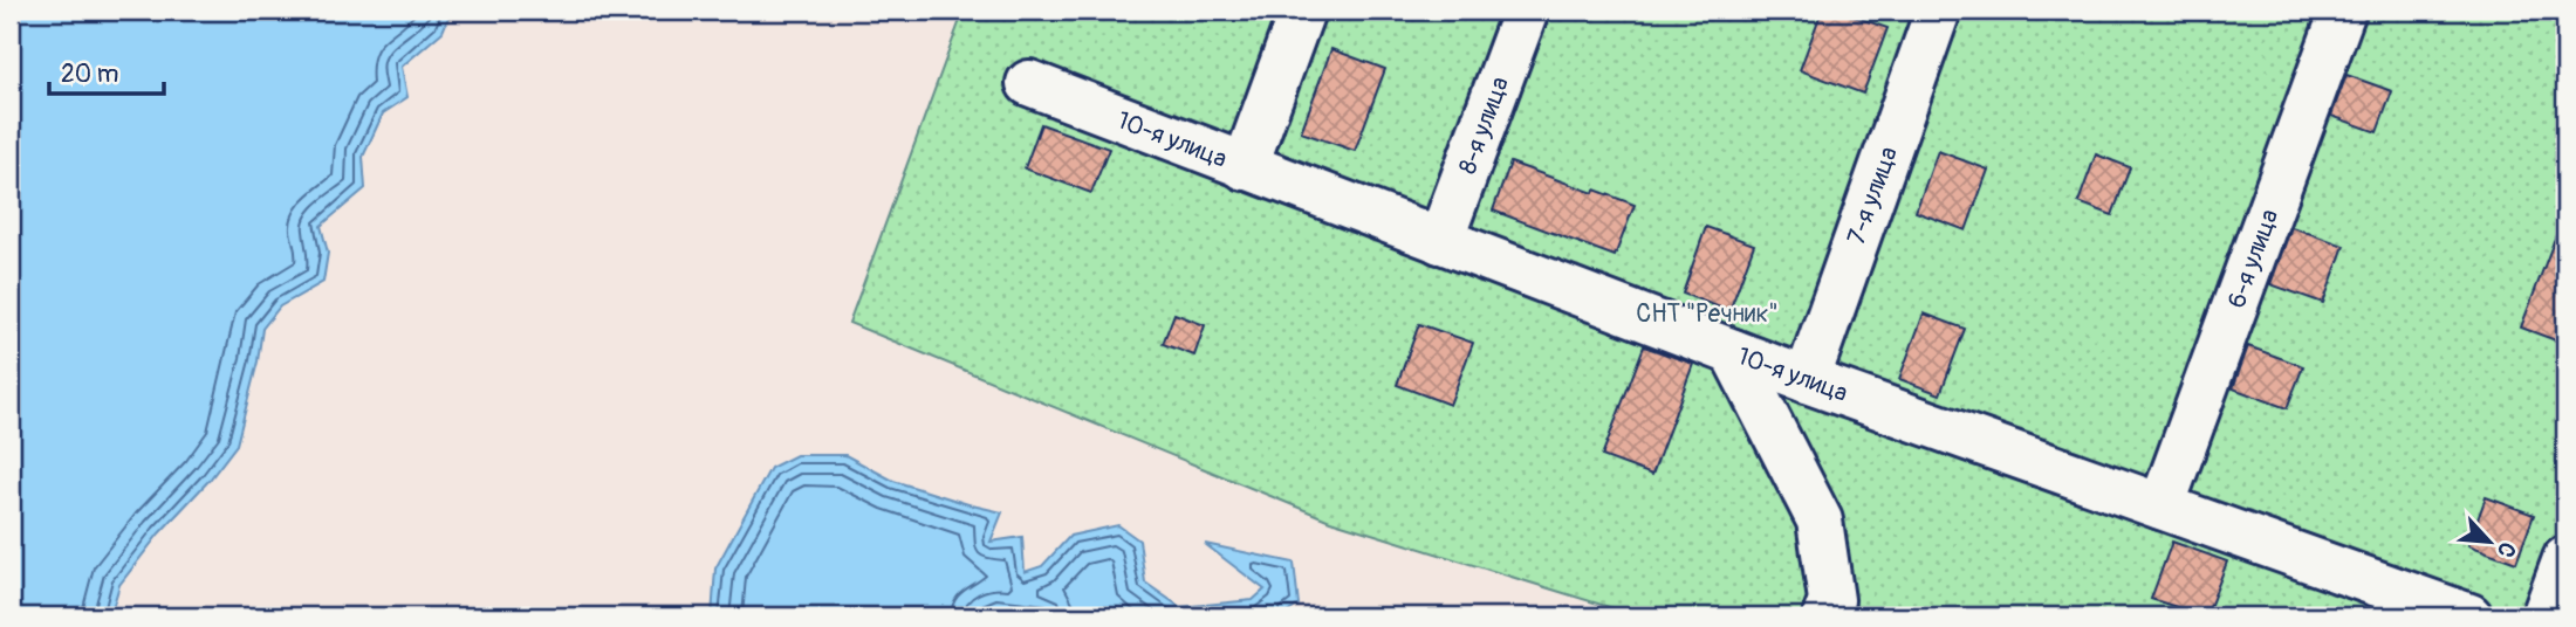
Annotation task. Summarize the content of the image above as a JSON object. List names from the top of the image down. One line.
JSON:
{"streets":{"street":["8-я улица","10-я улица","7-я улица","6-я улица"]},"crossings":[["8-я улица","10-я улица"],["10-я улица","7-я улица"],["10-я улица","6-я улица"]],"parks":["СНТ \"Речник\""],"scale_bar":"20 m","north":"bottom right"}
